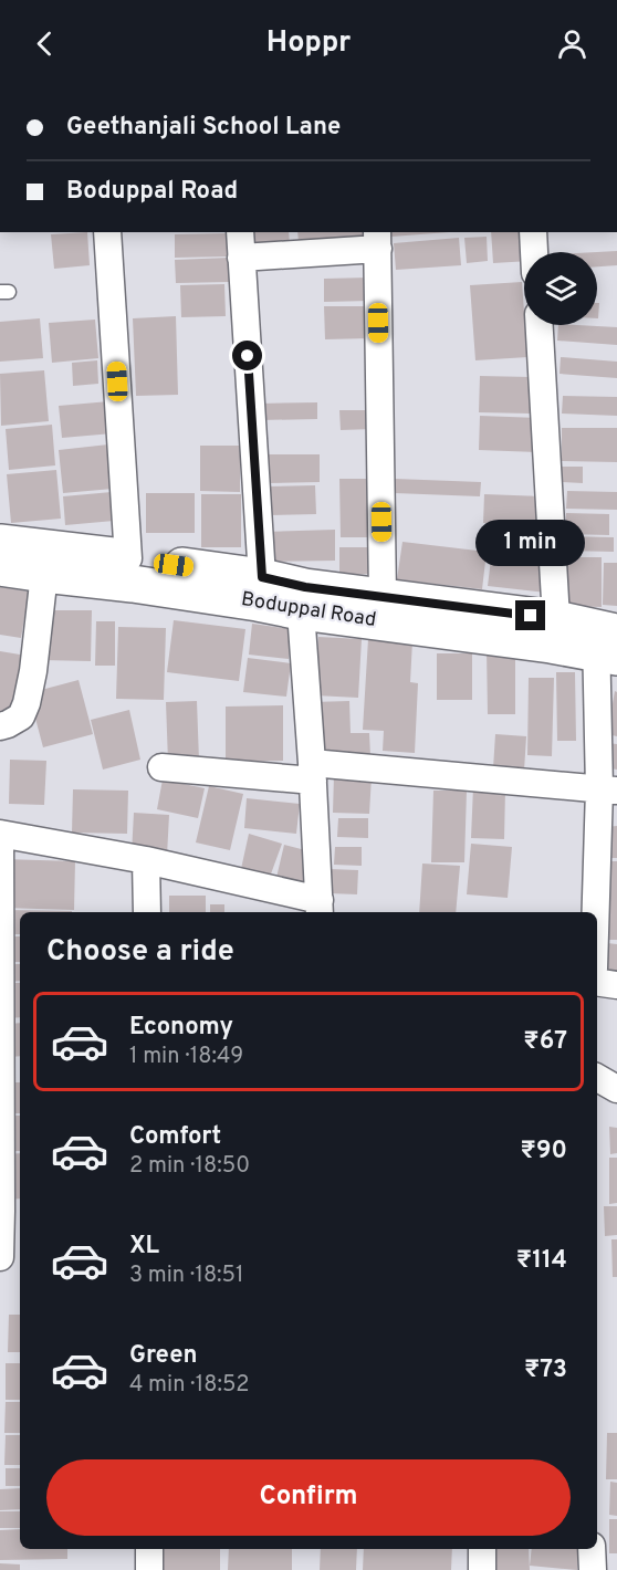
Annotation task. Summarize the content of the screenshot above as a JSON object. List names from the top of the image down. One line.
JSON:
{"streets":{"street":["Boduppal Road"]},"page":{"header":"Hoppr","banner":["Geethanjali School Lane","Boduppal Road"],"bubble":"1 min","heading":"Choose a ride","list":[{"name":"Economy","note":"1 min · 18:49","value":"₹67"},{"name":"Comfort","note":"2 min · 18:50","value":"₹90"},{"name":"XL","note":"3 min · 18:51","value":"₹114"},{"name":"Green","note":"4 min · 18:52","value":"₹73"}],"buttons":"Confirm"}}
